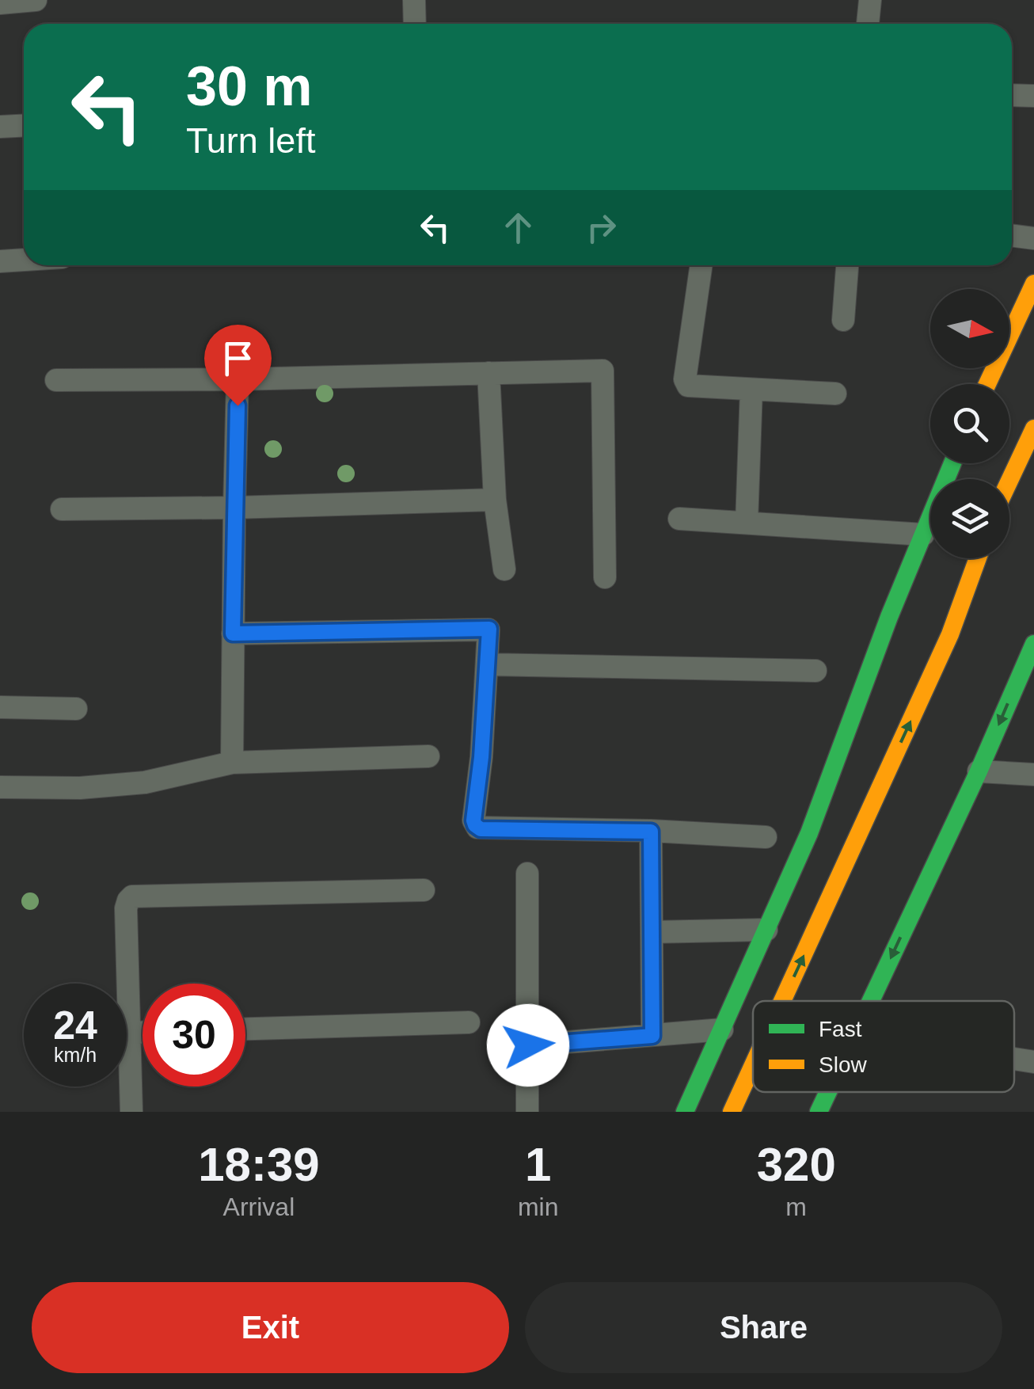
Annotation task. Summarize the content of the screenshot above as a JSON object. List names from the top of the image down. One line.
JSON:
{"legend":["Fast","Slow"],"north":"right","page":{"turn":["30 m","Turn left"],"speed":"24 km/h","limit":"30","eta":["18:39","Arrival","1","min","320","m"],"buttons":["Exit","Share"]}}
